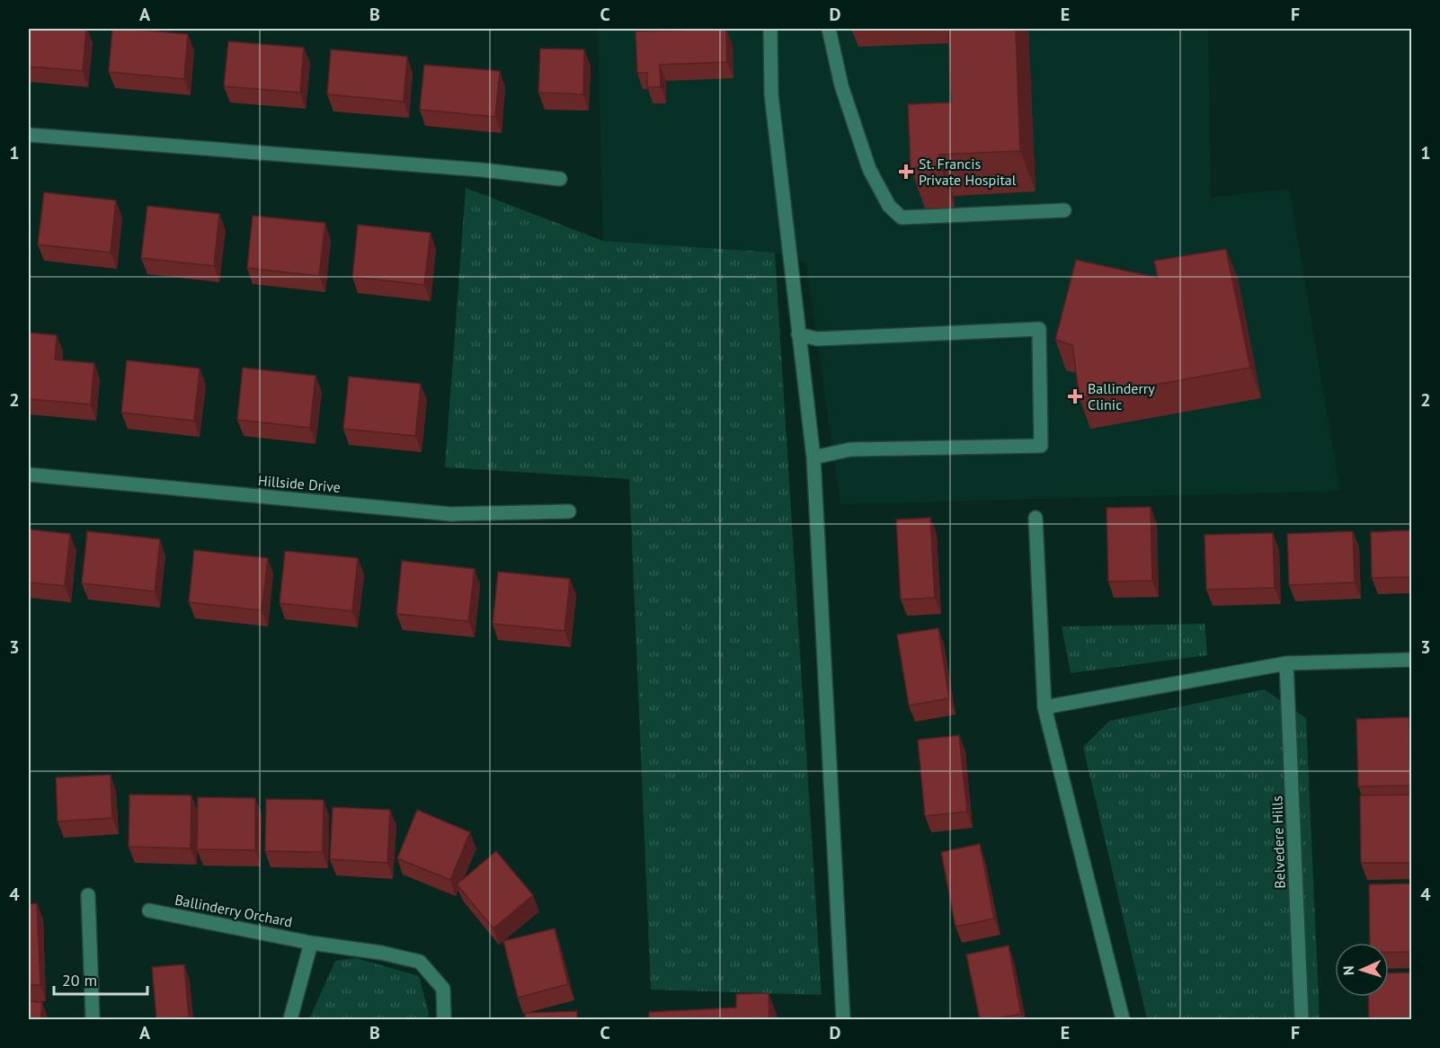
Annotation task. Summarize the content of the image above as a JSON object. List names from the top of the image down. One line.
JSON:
{"streets":{"street":["Hillside Drive","Belvedere Hills","Ballinderry Orchard"]},"places":{"health":["St. Francis Private Hospital","Ballinderry Clinic"]},"scale_bar":"20 m","north":"left","grid":{"columns":["A","B","C","D","E","F"],"rows":["1","2","3","4"]}}
